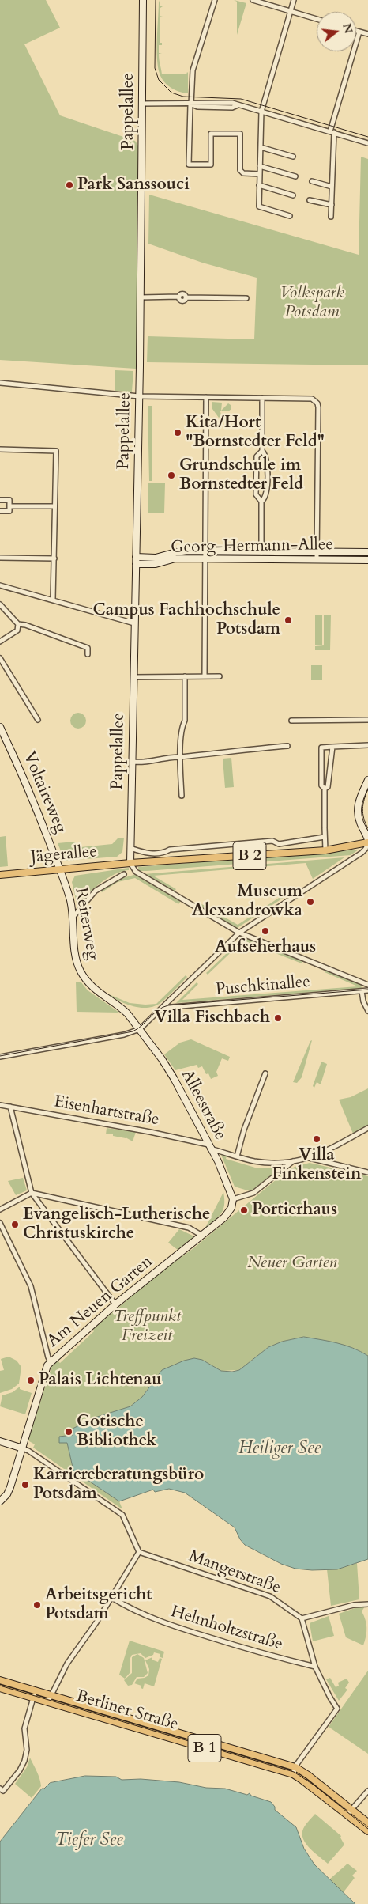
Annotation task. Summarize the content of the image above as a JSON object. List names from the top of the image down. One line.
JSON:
{"streets":{"main road":["Jägerallee","B 2","Berliner Straße","B 1"],"street":["Pappelallee","Georg-Hermann-Allee","Voltaireweg","Reiterweg","Puschkinallee","Alleestraße","Eisenhartstraße","Am Neuen Garten","Mangerstraße","Helmholtzstraße"]},"crossings":[["Pappelallee","Georg-Hermann-Allee"],["Pappelallee","Jägerallee"],["Pappelallee","B 2"],["Voltaireweg","Jägerallee"],["Voltaireweg","Reiterweg"],["Jägerallee","B 2"],["Jägerallee","Reiterweg"],["Reiterweg","Alleestraße"],["Alleestraße","Eisenhartstraße"],["Alleestraße","Am Neuen Garten"]],"water":["Heiliger See","Tiefer See"],"parks":["Volkspark Potsdam","Neuer Garten","Treffpunkt Freizeit"],"places":["Park Sanssouci","Kita/Hort \"Bornstedter Feld\"","Grundschule im Bornstedter Feld","Campus Fachhochschule Potsdam","Museum Alexandrowka","Aufseherhaus","Villa Fischbach","Villa Finkenstein","Portierhaus","Evangelisch-Lutherische Christuskirche","Palais Lichtenau","Gotische Bibliothek","Karriereberatungsbüro Potsdam","Arbeitsgericht Potsdam"],"north":"right"}
